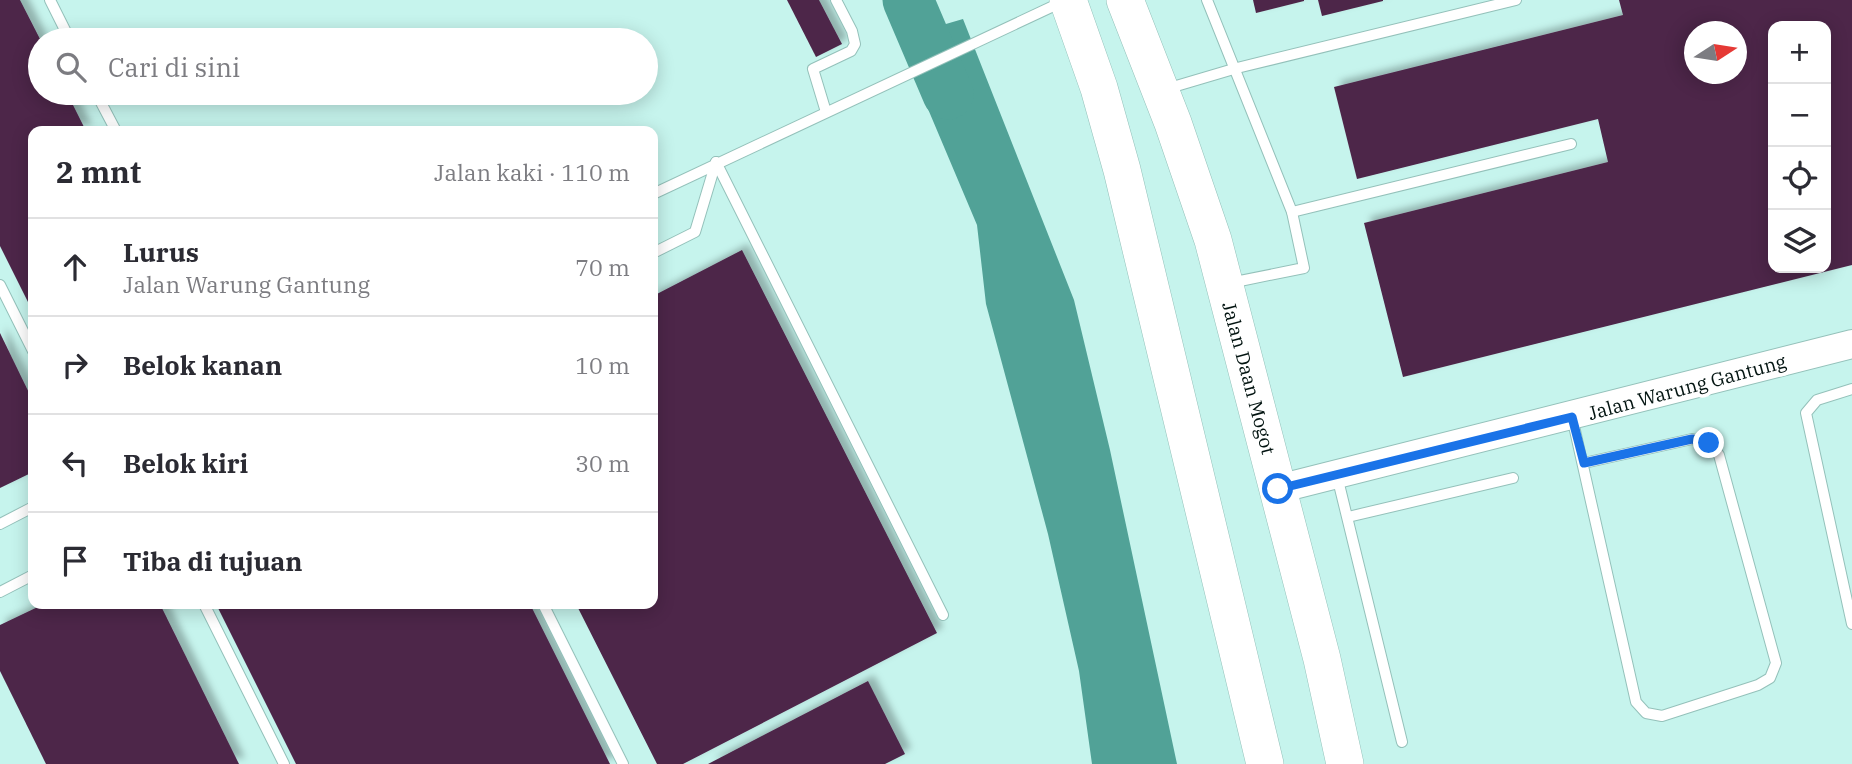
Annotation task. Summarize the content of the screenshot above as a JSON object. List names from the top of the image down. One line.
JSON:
{"streets":{"highway":["Jalan Daan Mogot"],"street":["Jalan Warung Gantung"]},"crossings":[["Jalan Daan Mogot","Jalan Warung Gantung"]],"north":"right","page":{"map_buttons":["+","−"],"search":"Cari di sini","heading":["2 mnt","Jalan kaki · 110 m"],"list":[["Lurus","Jalan Warung Gantung","70 m"],["Belok kanan","10 m"],["Belok kiri","30 m"],"Tiba di tujuan"]}}
